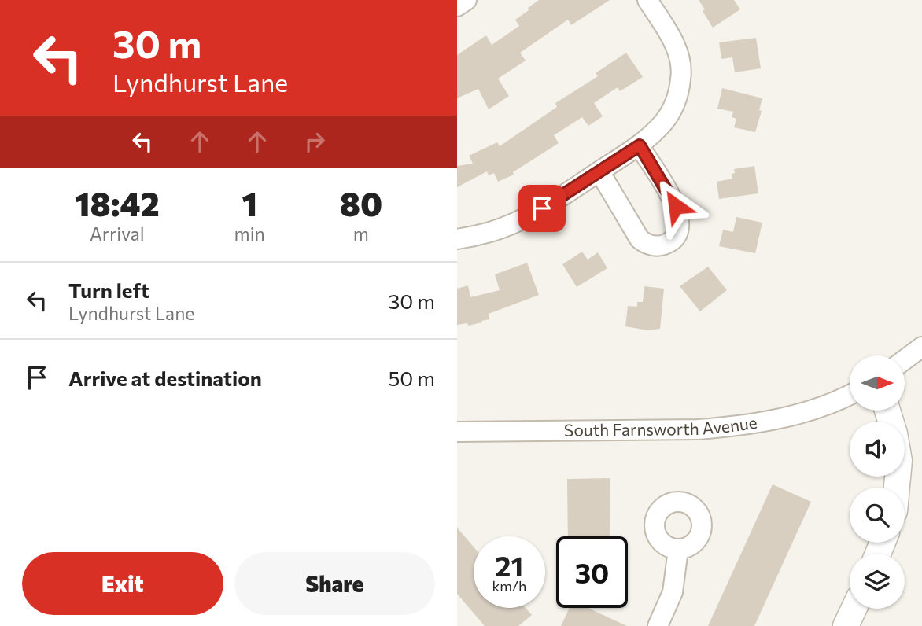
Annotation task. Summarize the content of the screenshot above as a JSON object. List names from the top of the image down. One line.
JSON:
{"streets":{"street":["South Farnsworth Avenue"]},"north":"right","page":{"turn":["30 m","Lyndhurst Lane"],"eta":["18:42","Arrival","1","min","80","m"],"list":[{"name":"Turn left","note":"Lyndhurst Lane","value":"30 m"},{"name":"Arrive at destination","value":"50 m"}],"speed":"21 km/h","limit":"30","buttons":["Exit","Share"]}}
